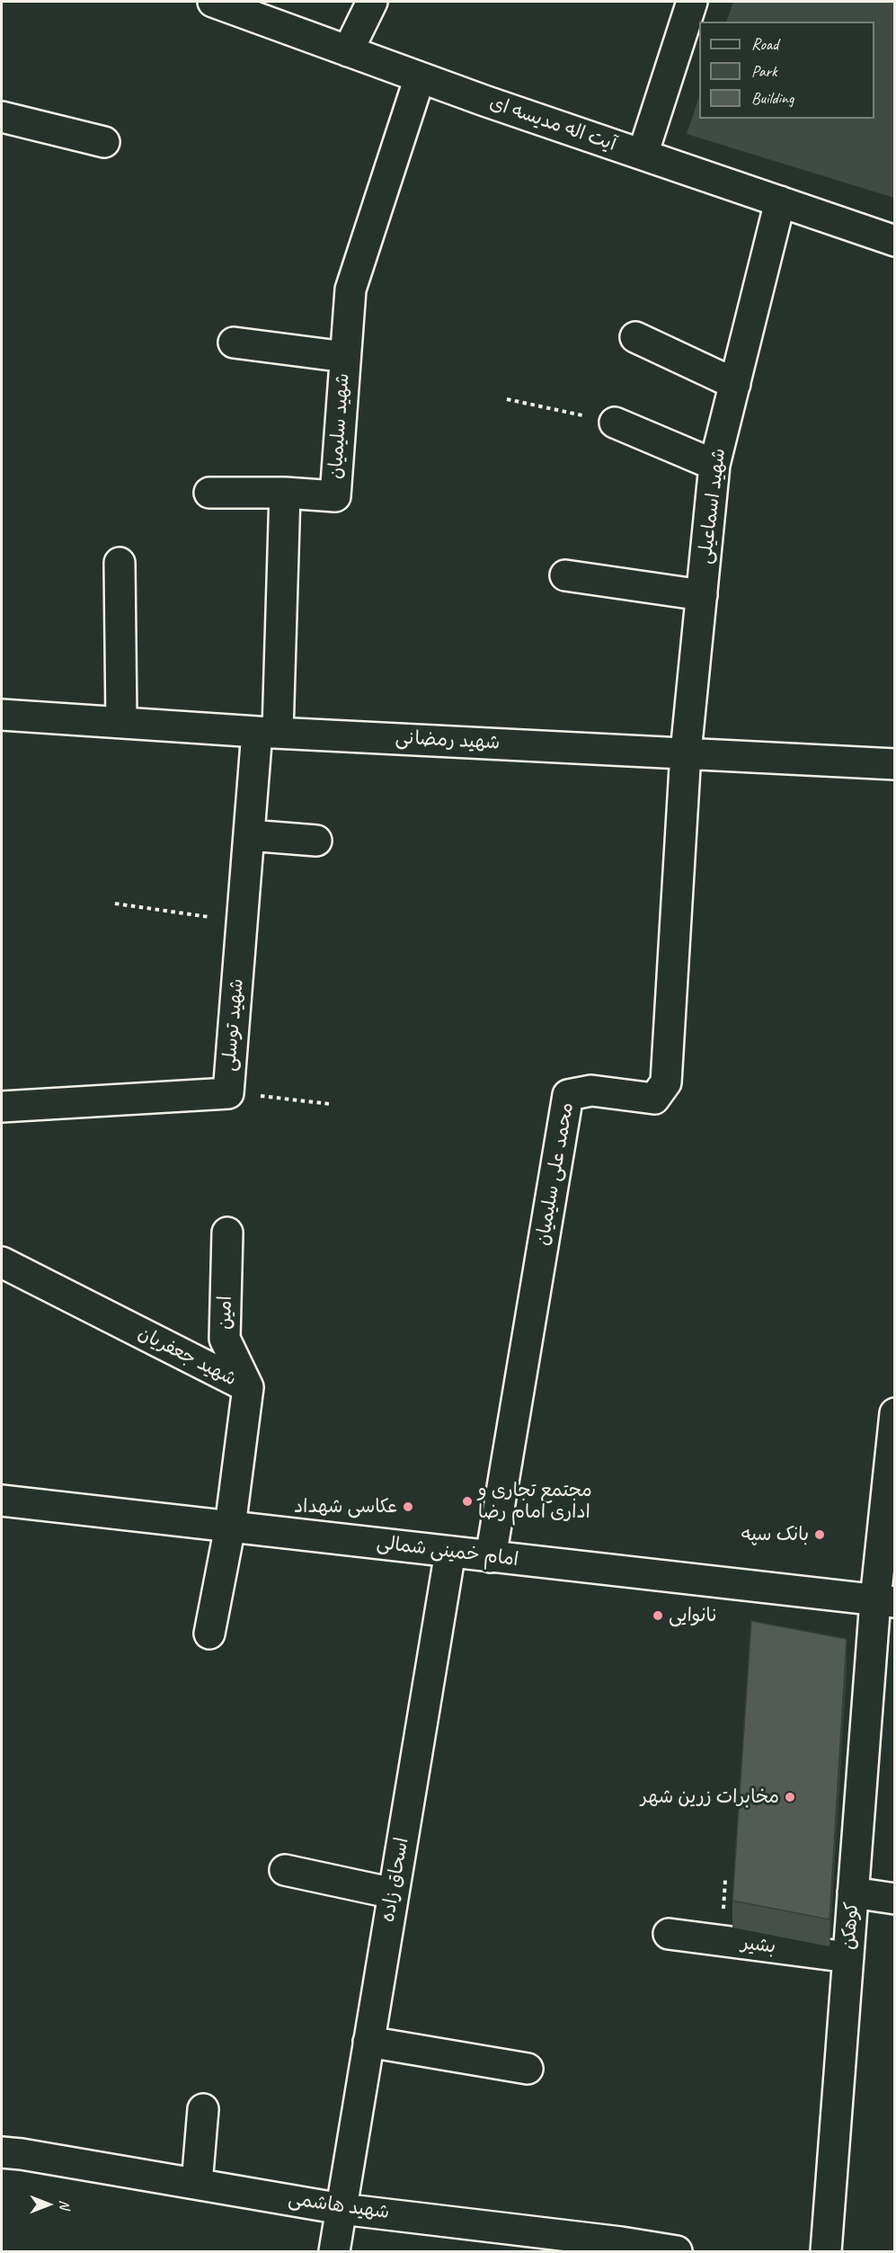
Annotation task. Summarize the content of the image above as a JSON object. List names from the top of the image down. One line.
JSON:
{"streets":{"street":["آیت اله مدیسه ای","شهید سلیمیان","شهید اسماعیلی","شهید رمضانی","شهید توسلی","محمد علی سلیمیان","امین","شهید جعفریان","امام خمینی شمالی","اسحاق زاده","کوهکن","بشیر","شهید هاشمی"]},"crossings":[["آیت اله مدیسه ای","شهید سلیمیان"],["آیت اله مدیسه ای","شهید اسماعیلی"],["شهید اسماعیلی","شهید رمضانی"],["شهید اسماعیلی","محمد علی سلیمیان"],["شهید رمضانی","شهید توسلی"],["شهید رمضانی","محمد علی سلیمیان"],["محمد علی سلیمیان","امام خمینی شمالی"],["امین","شهید جعفریان"],["شهید جعفریان","امام خمینی شمالی"],["امام خمینی شمالی","اسحاق زاده"],["امام خمینی شمالی","کوهکن"],["اسحاق زاده","شهید هاشمی"],["کوهکن","بشیر"]],"places":["مجتمع تجاری و اداری امام رضا","عکاسی شهداد","بانک سپه","نانوایی","مخابرات زرین شهر"],"legend":["Road","Park","Building"],"north":"right"}
